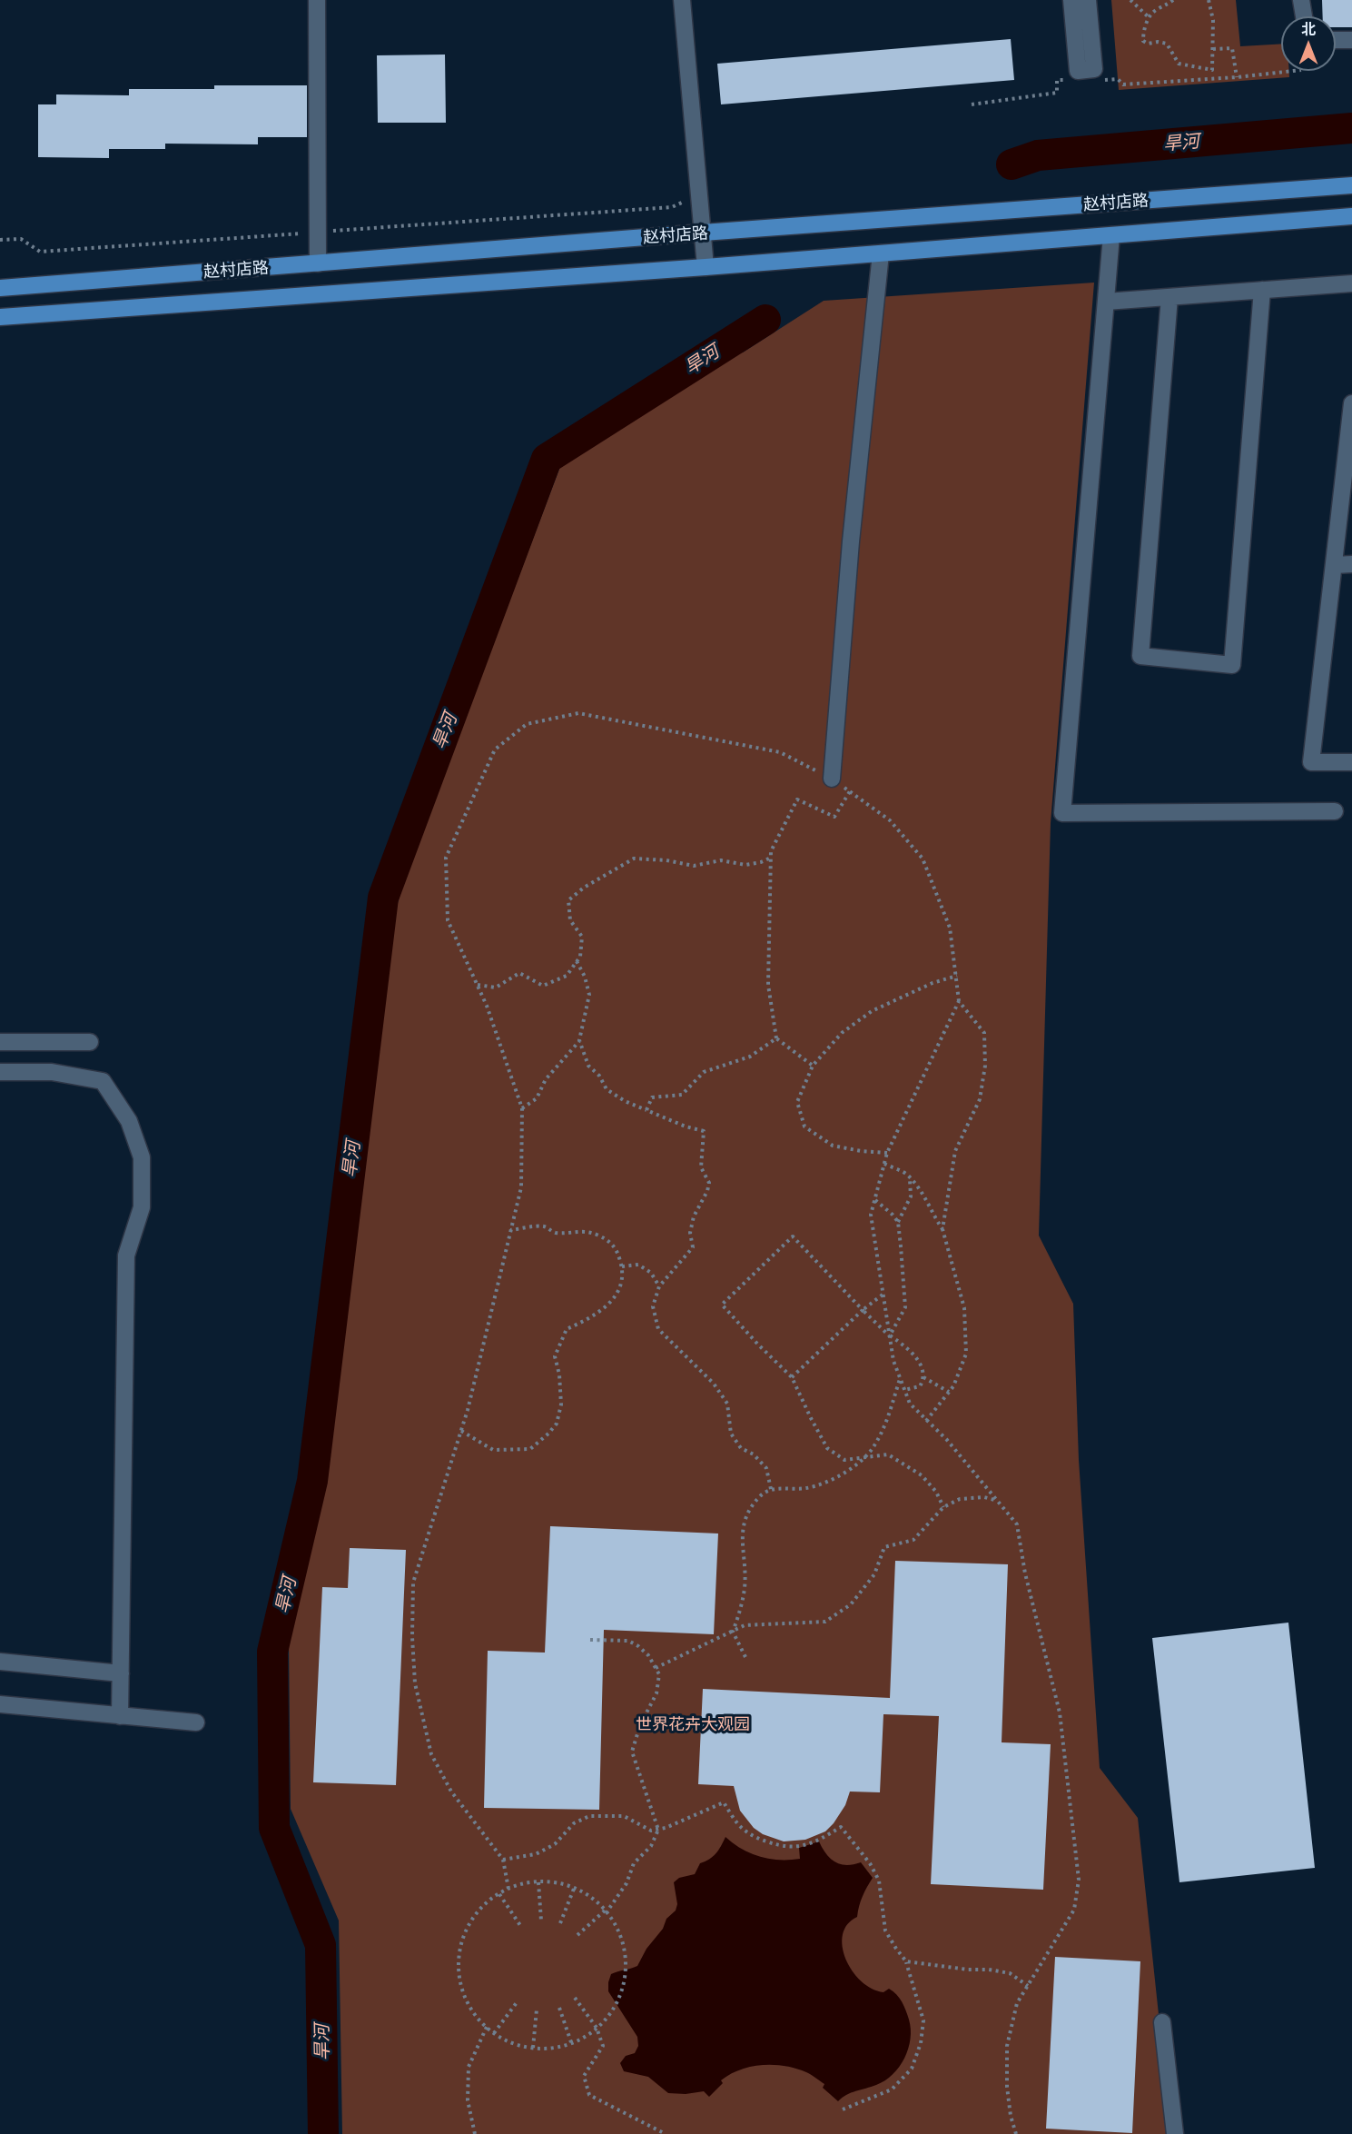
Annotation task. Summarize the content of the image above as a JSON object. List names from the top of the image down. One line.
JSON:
{"streets":{"main road":["赵村店路"]},"water":["旱河"],"parks":["世界花卉大观园"],"north":"top"}
